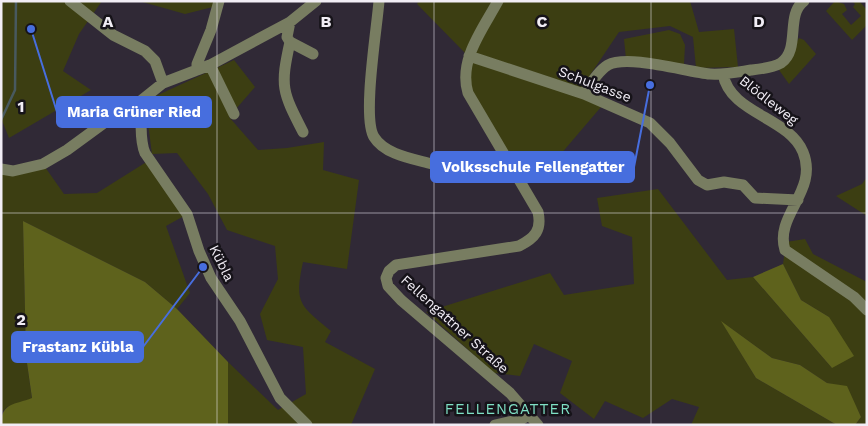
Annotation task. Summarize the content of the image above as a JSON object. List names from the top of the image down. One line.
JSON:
{"streets":{"street":["Schulgasse","Blödleweg","Kübla","Fellengattner Straße"]},"crossings":[["Schulgasse","Blödleweg"],["Schulgasse","Fellengattner Straße"]],"districts":["FELLENGATTER"],"places":["Maria Grüner Ried","Volksschule Fellengatter","Frastanz Kübla"],"grid":{"columns":["A","B","C","D"],"rows":["1","2"]}}
